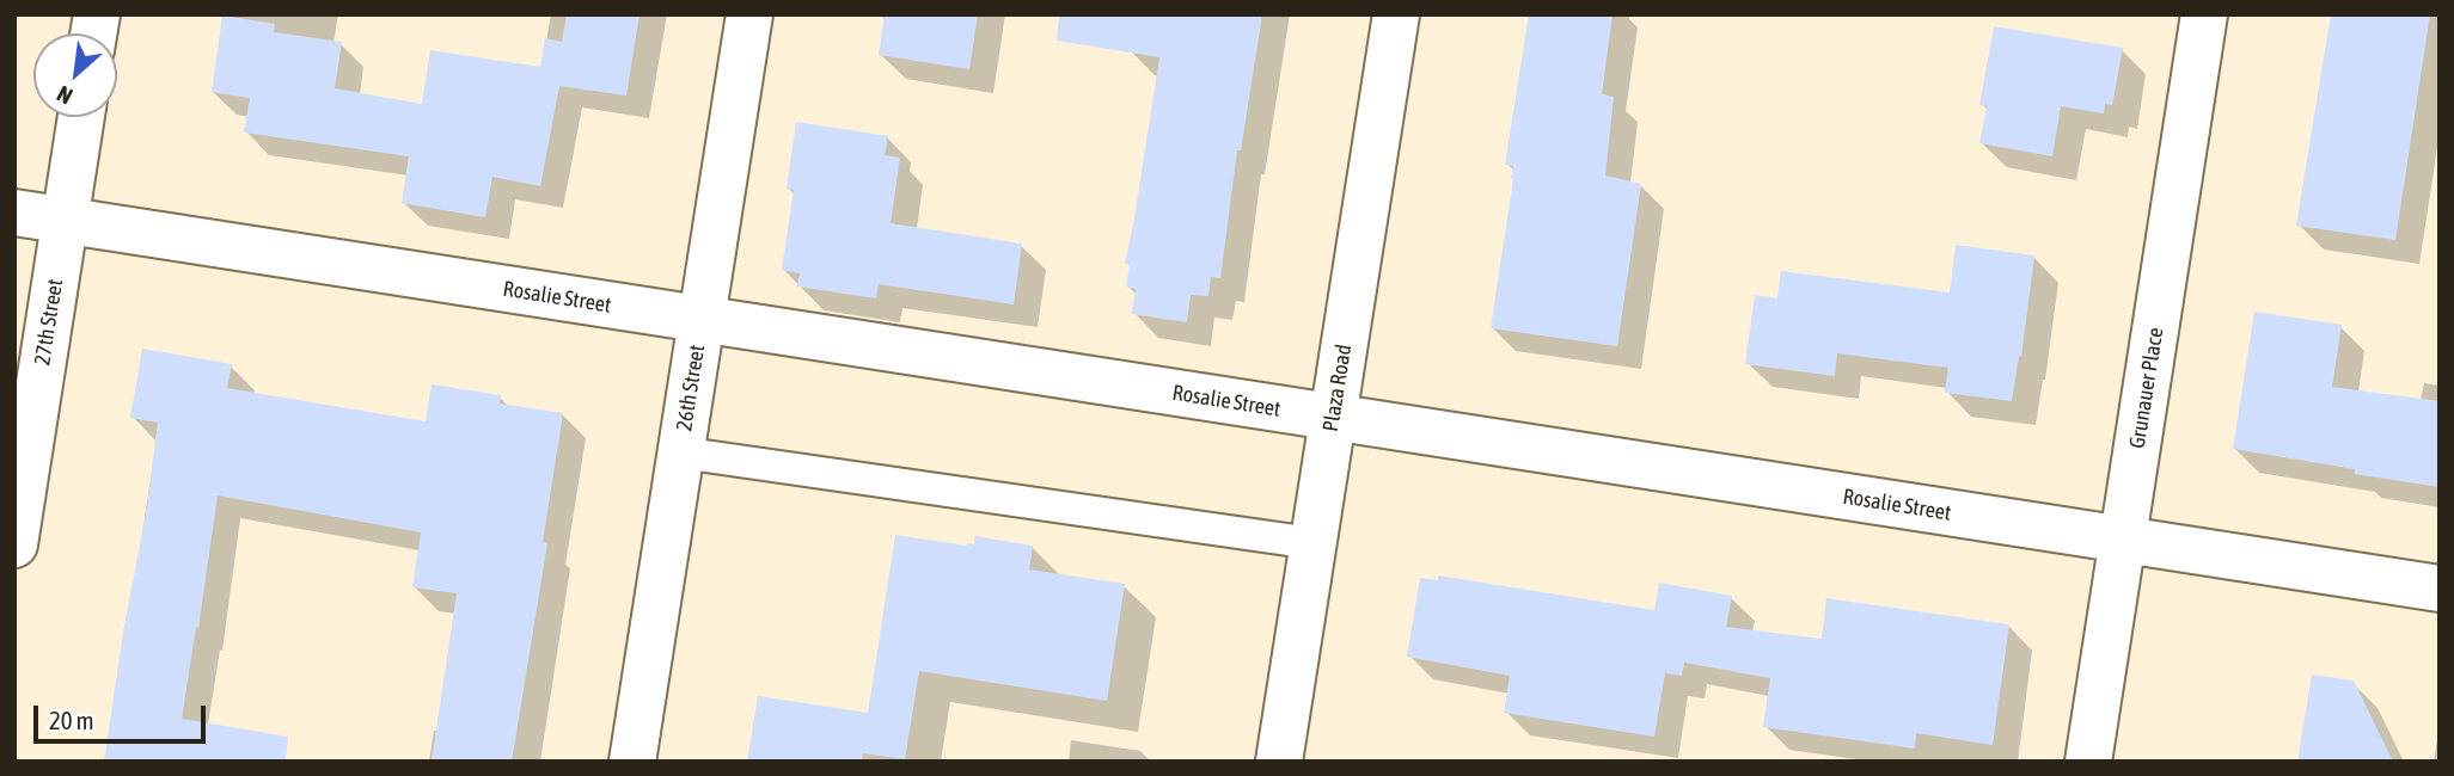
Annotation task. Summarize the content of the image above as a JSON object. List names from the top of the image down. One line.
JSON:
{"streets":{"street":["Rosalie Street","27th Street","26th Street","Plaza Road","Grunauer Place"]},"crossings":[["Rosalie Street","27th Street"],["Rosalie Street","26th Street"],["Rosalie Street","Plaza Road"],["Rosalie Street","Grunauer Place"]],"scale_bar":"20 m","north":"bottom left"}
